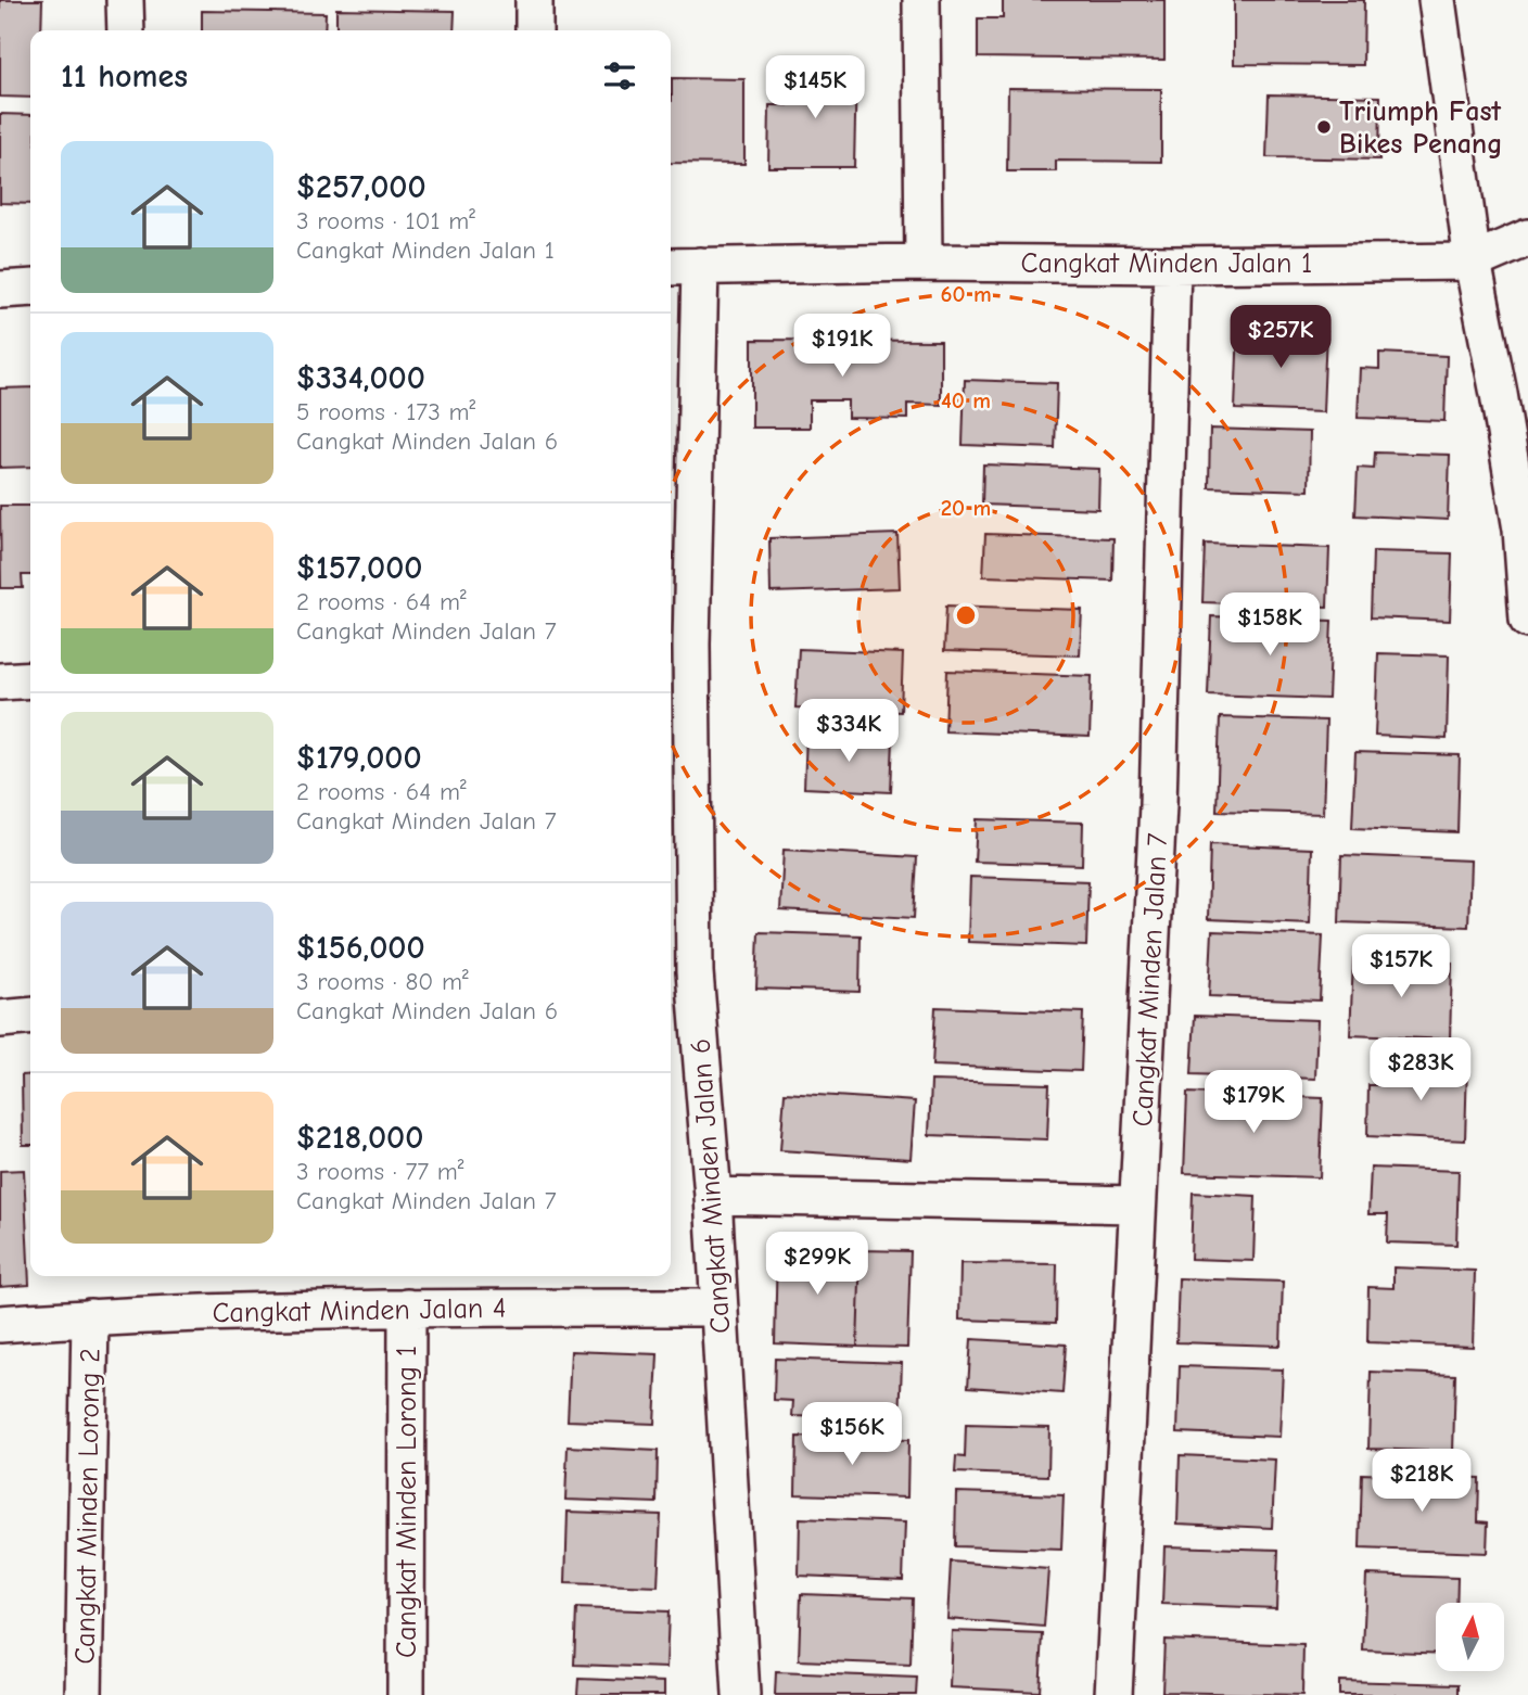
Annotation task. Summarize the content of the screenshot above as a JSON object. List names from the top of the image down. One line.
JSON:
{"streets":{"street":["Cangkat Minden Jalan 1","Cangkat Minden Jalan 7","Cangkat Minden Jalan 6","Cangkat Minden Jalan 4","Cangkat Minden Lorong 1","Cangkat Minden Lorong 2"]},"crossings":[["Cangkat Minden Jalan 1","Cangkat Minden Jalan 7"],["Cangkat Minden Jalan 1","Cangkat Minden Jalan 6"],["Cangkat Minden Jalan 6","Cangkat Minden Jalan 4"],["Cangkat Minden Jalan 4","Cangkat Minden Lorong 1"],["Cangkat Minden Jalan 4","Cangkat Minden Lorong 2"]],"places":["Triumph Fast Bikes Penang"],"north":"top","page":{"heading":"11 homes","price":["$145K","$257K","$191K","$158K","$334K","$157K","$283K","$179K","$299K","$156K","$218K"],"list":[{"name":"$257,000","note":"3 rooms · 101 m² · Cangkat Minden Jalan 1"},{"name":"$334,000","note":"5 rooms · 173 m² · Cangkat Minden Jalan 6"},{"name":"$157,000","note":"2 rooms · 64 m² · Cangkat Minden Jalan 7"},{"name":"$179,000","note":"2 rooms · 64 m² · Cangkat Minden Jalan 7"},{"name":"$156,000","note":"3 rooms · 80 m² · Cangkat Minden Jalan 6"},{"name":"$218,000","note":"3 rooms · 77 m² · Cangkat Minden Jalan 7"}]},"rings":["60 m","40 m","20 m"]}
